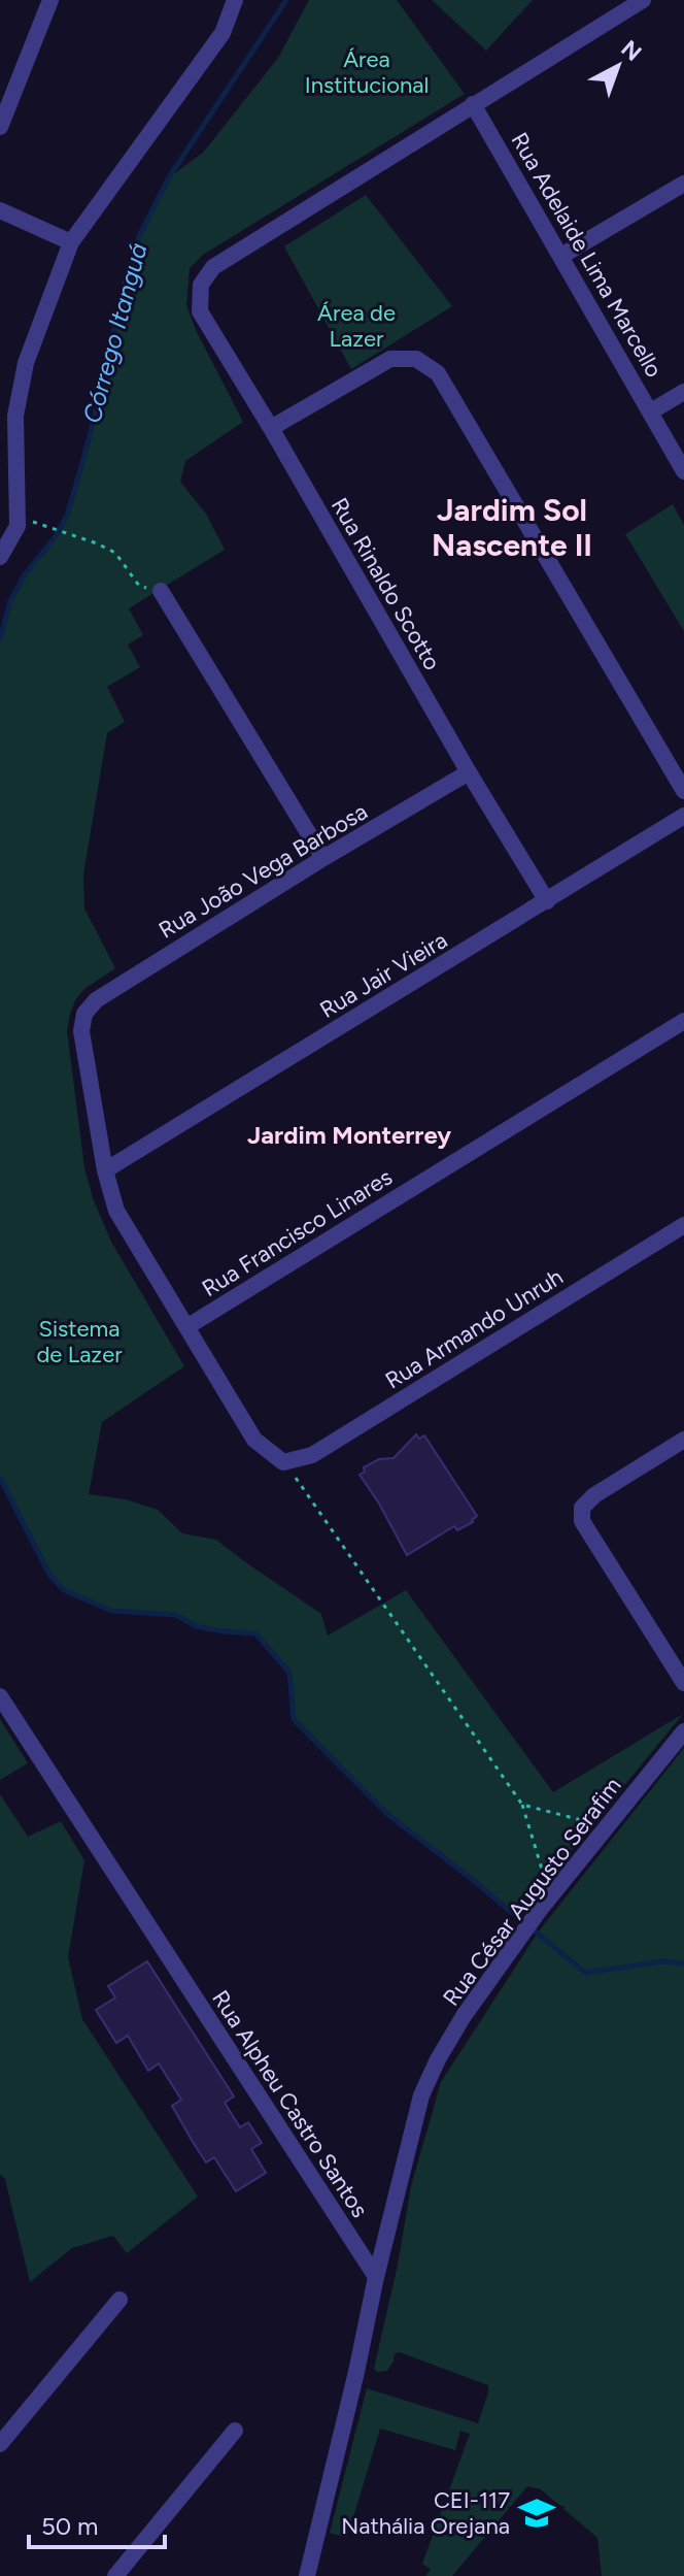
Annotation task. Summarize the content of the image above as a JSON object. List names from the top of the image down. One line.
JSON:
{"streets":{"street":["Rua Adelaide Lima Marcello","Rua Rinaldo Scotto","Rua João Vega Barbosa","Rua Jair Vieira","Rua Francisco Linares","Rua Armando Unruh","Rua César Augusto Serafim","Rua Alpheu Castro Santos"]},"crossings":[["Rua Adelaide Lima Marcello","Rua Rinaldo Scotto"],["Rua Rinaldo Scotto","Rua João Vega Barbosa"],["Rua Rinaldo Scotto","Rua Jair Vieira"],["Rua João Vega Barbosa","Rua Jair Vieira"],["Rua César Augusto Serafim","Rua Alpheu Castro Santos"]],"districts":["Jardim Sol Nascente II","Jardim Monterrey"],"water":["Córrego Itanguá"],"parks":["Área Institucional","Área de Lazer","Sistema de Lazer"],"places":{"school or university":["CEI-117 Nathália Orejana"]},"scale_bar":"50 m","north":"top right"}
